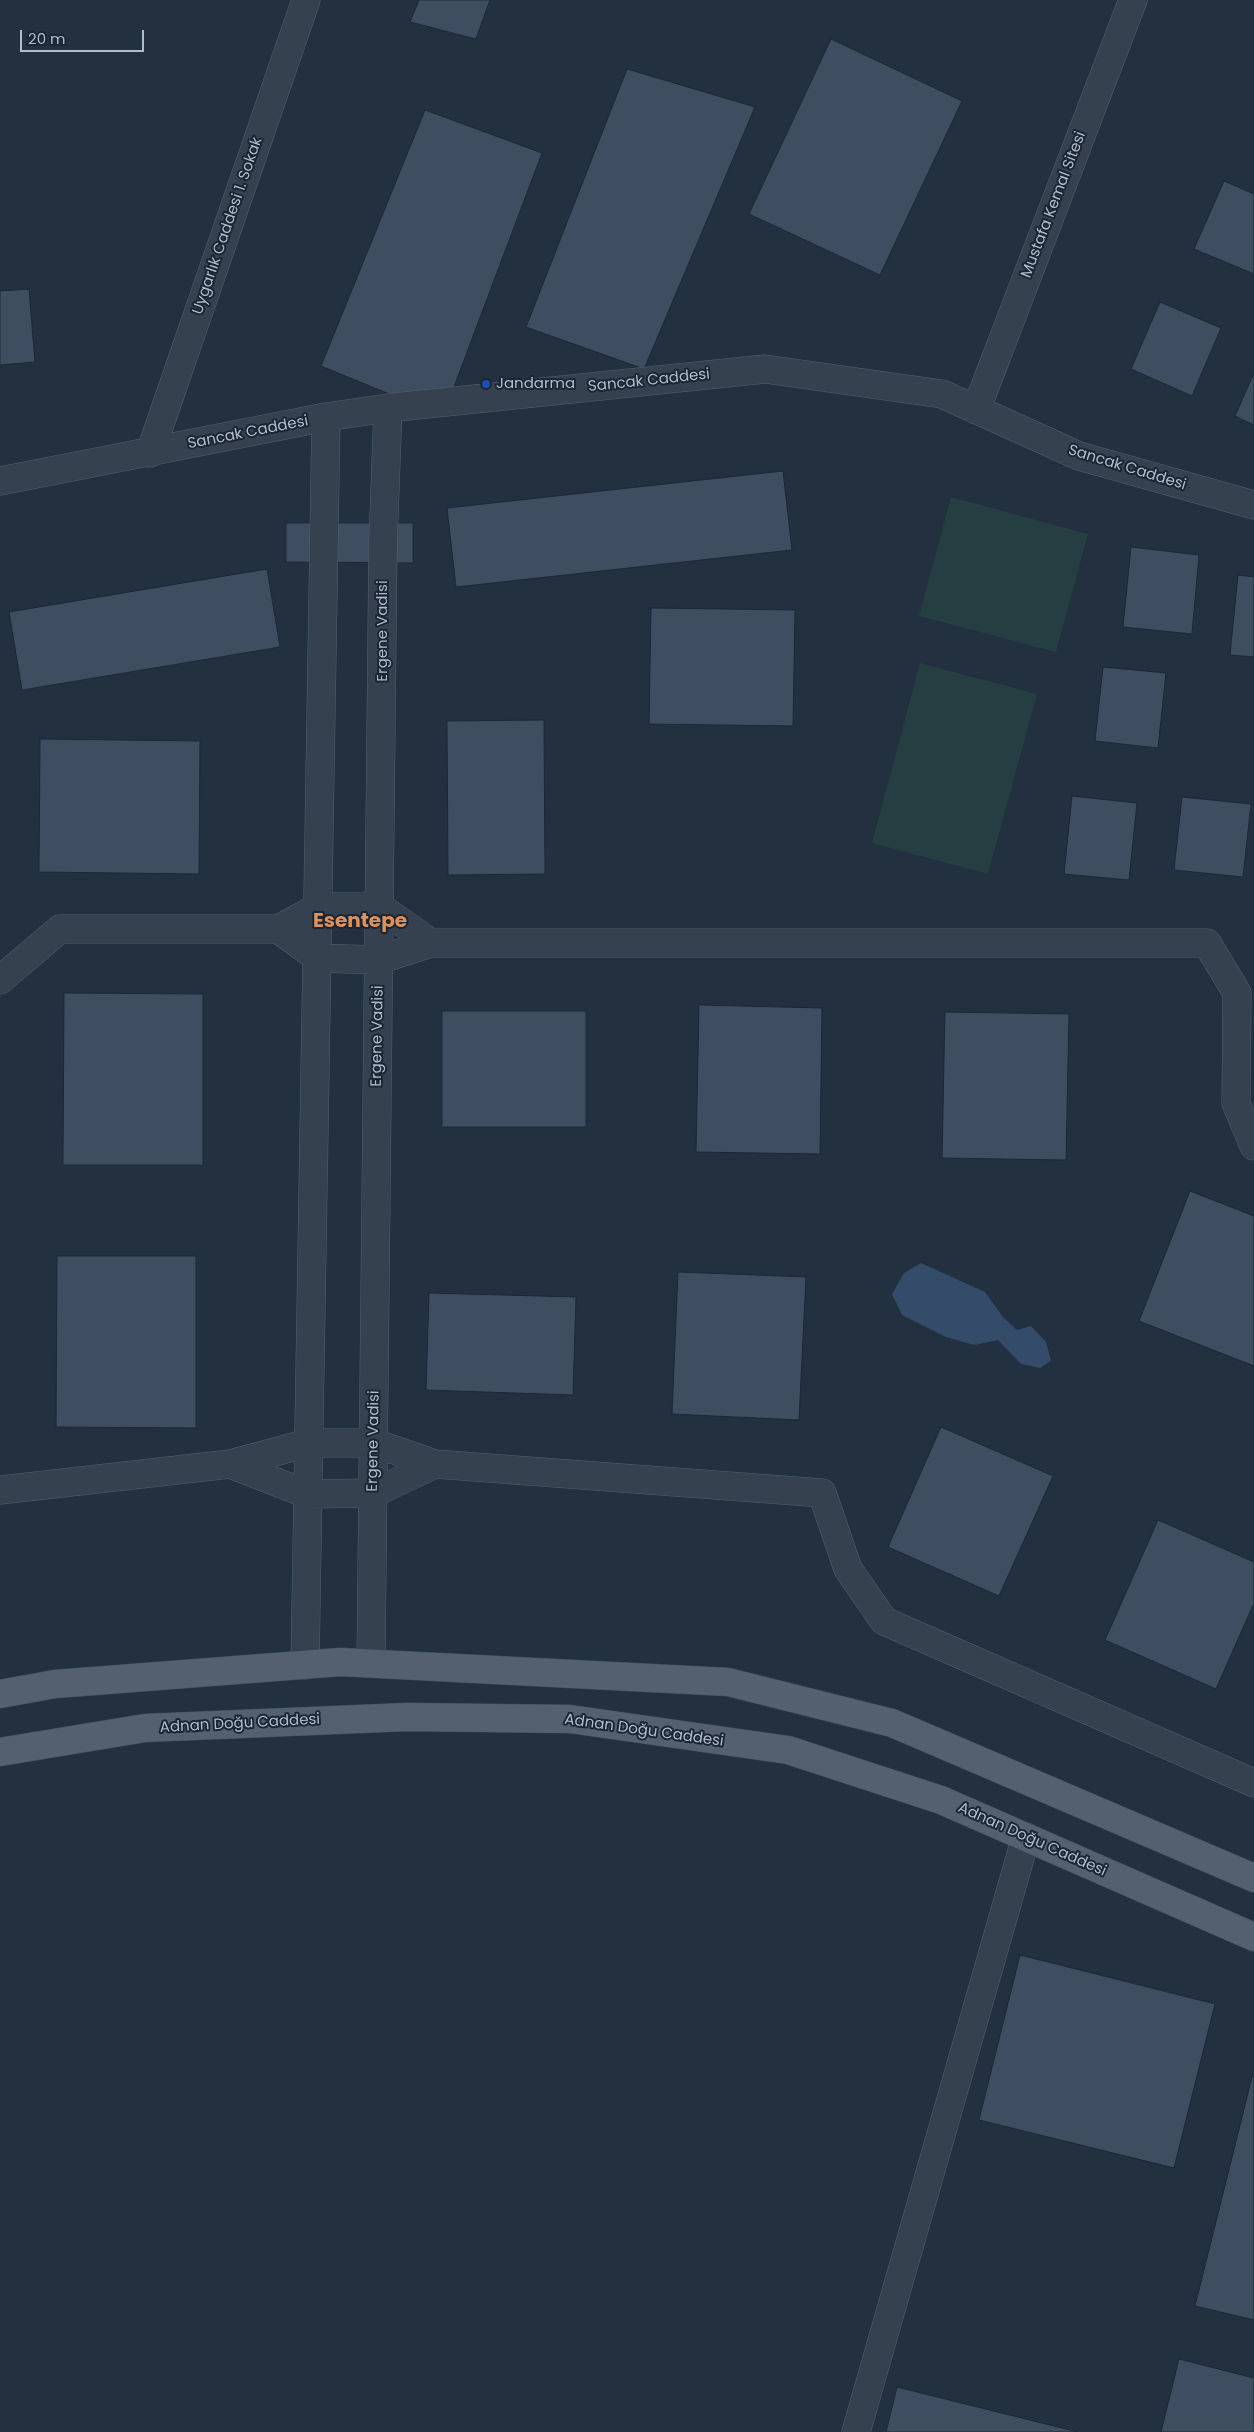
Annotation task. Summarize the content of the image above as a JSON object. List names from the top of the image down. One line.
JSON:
{"streets":{"main road":["Adnan Doğu Caddesi"],"street":["Mustafa Kemal Sitesi","Uygarlık Caddesi 1. Sokak","Sancak Caddesi","Ergene Vadisi"]},"crossings":[["Mustafa Kemal Sitesi","Sancak Caddesi"],["Uygarlık Caddesi 1. Sokak","Sancak Caddesi"],["Sancak Caddesi","Ergene Vadisi"]],"districts":["Esentepe"],"places":["Jandarma"],"scale_bar":"20 m"}
